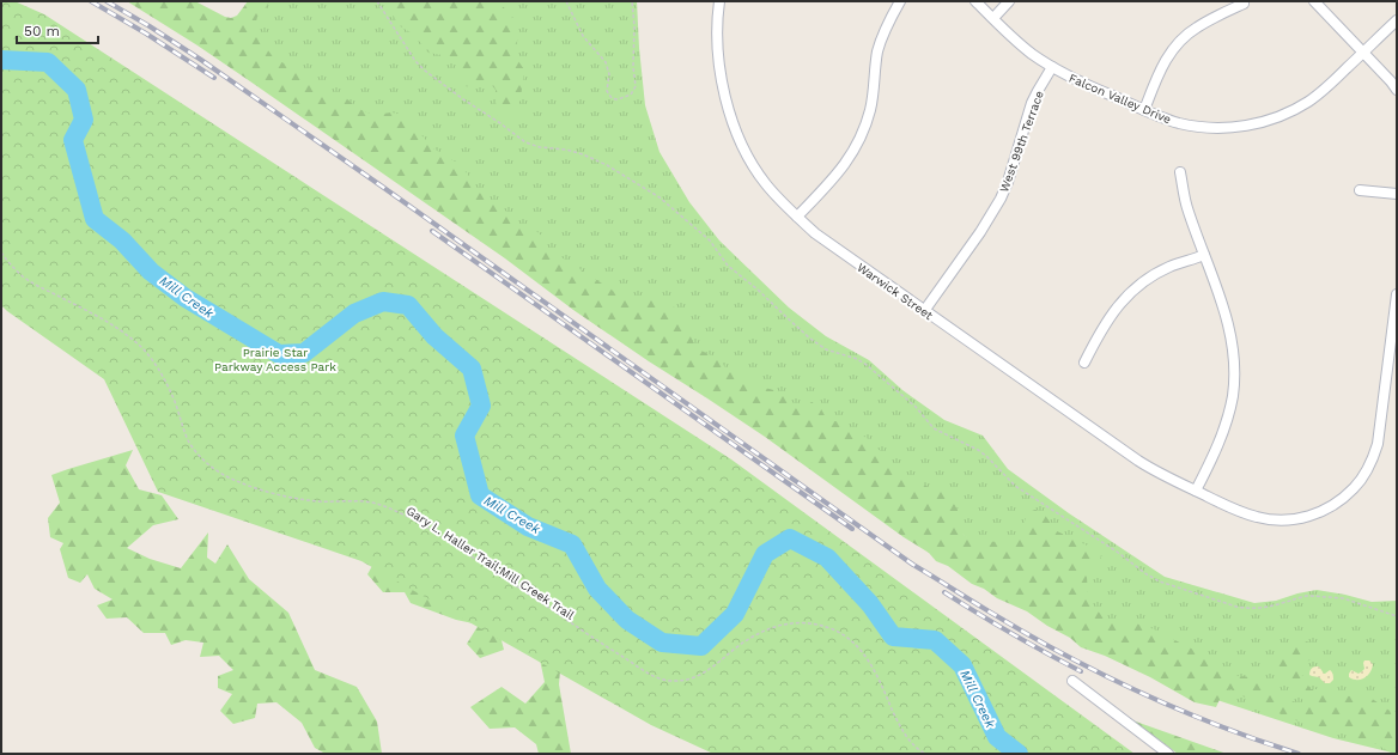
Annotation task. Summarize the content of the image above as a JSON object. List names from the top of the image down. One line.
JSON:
{"streets":{"street":["Falcon Valley Drive","West 99th Terrace","Warwick Street"],"path":["Gary L. Haller Trail;Mill Creek Trail"]},"crossings":[["Falcon Valley Drive","West 99th Terrace"],["West 99th Terrace","Warwick Street"]],"water":["Mill Creek"],"parks":["Prairie Star Parkway Access Park"],"scale_bar":"50 m"}
